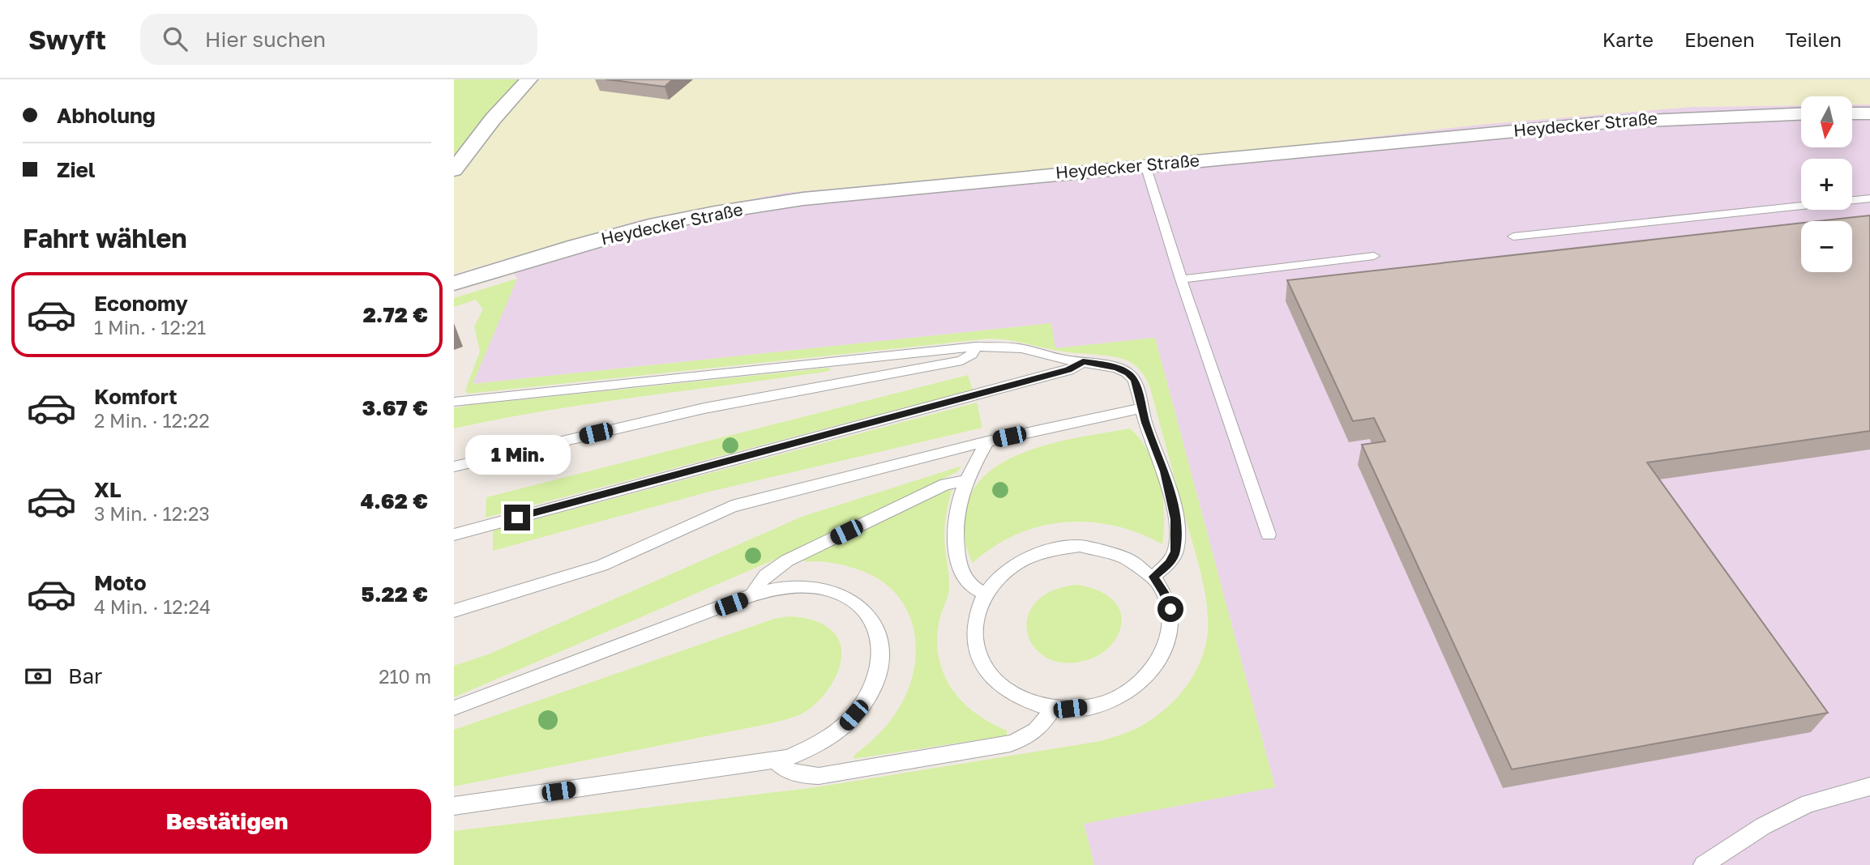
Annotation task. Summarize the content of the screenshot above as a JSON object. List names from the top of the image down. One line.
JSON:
{"streets":{"street":["Heydecker Straße"]},"north":"bottom","page":{"header":"Swyft","search":"Hier suchen","nav":["Karte","Ebenen","Teilen"],"banner":["Abholung","Ziel"],"map_buttons":["+","−"],"heading":"Fahrt wählen","list":[{"name":"Economy","note":"1 Min. · 12:21","value":"2.72 €"},{"name":"Komfort","note":"2 Min. · 12:22","value":"3.67 €"},{"name":"XL","note":"3 Min. · 12:23","value":"4.62 €"},{"name":"Moto","note":"4 Min. · 12:24","value":"5.22 €"}],"bubble":"1 Min.","pay":["Bar","210 m"],"buttons":"Bestätigen"}}
